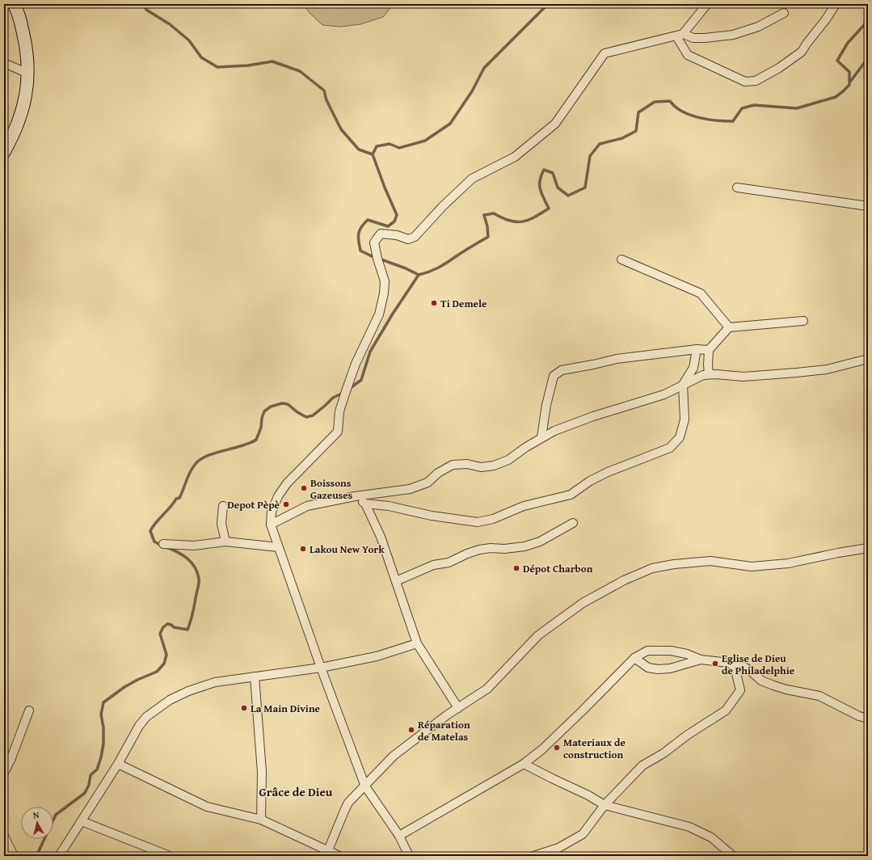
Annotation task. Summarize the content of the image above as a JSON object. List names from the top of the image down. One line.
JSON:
{"districts":["Grâce de Dieu"],"places":["Ti Demele","Boissons Gazeuses","Depot Pèpè","Lakou New York","Dépot Charbon","Eglise de Dieu de Philadelphie","La Main Divine","Réparation de Matelas","Materiaux de construction"],"north":"top"}
